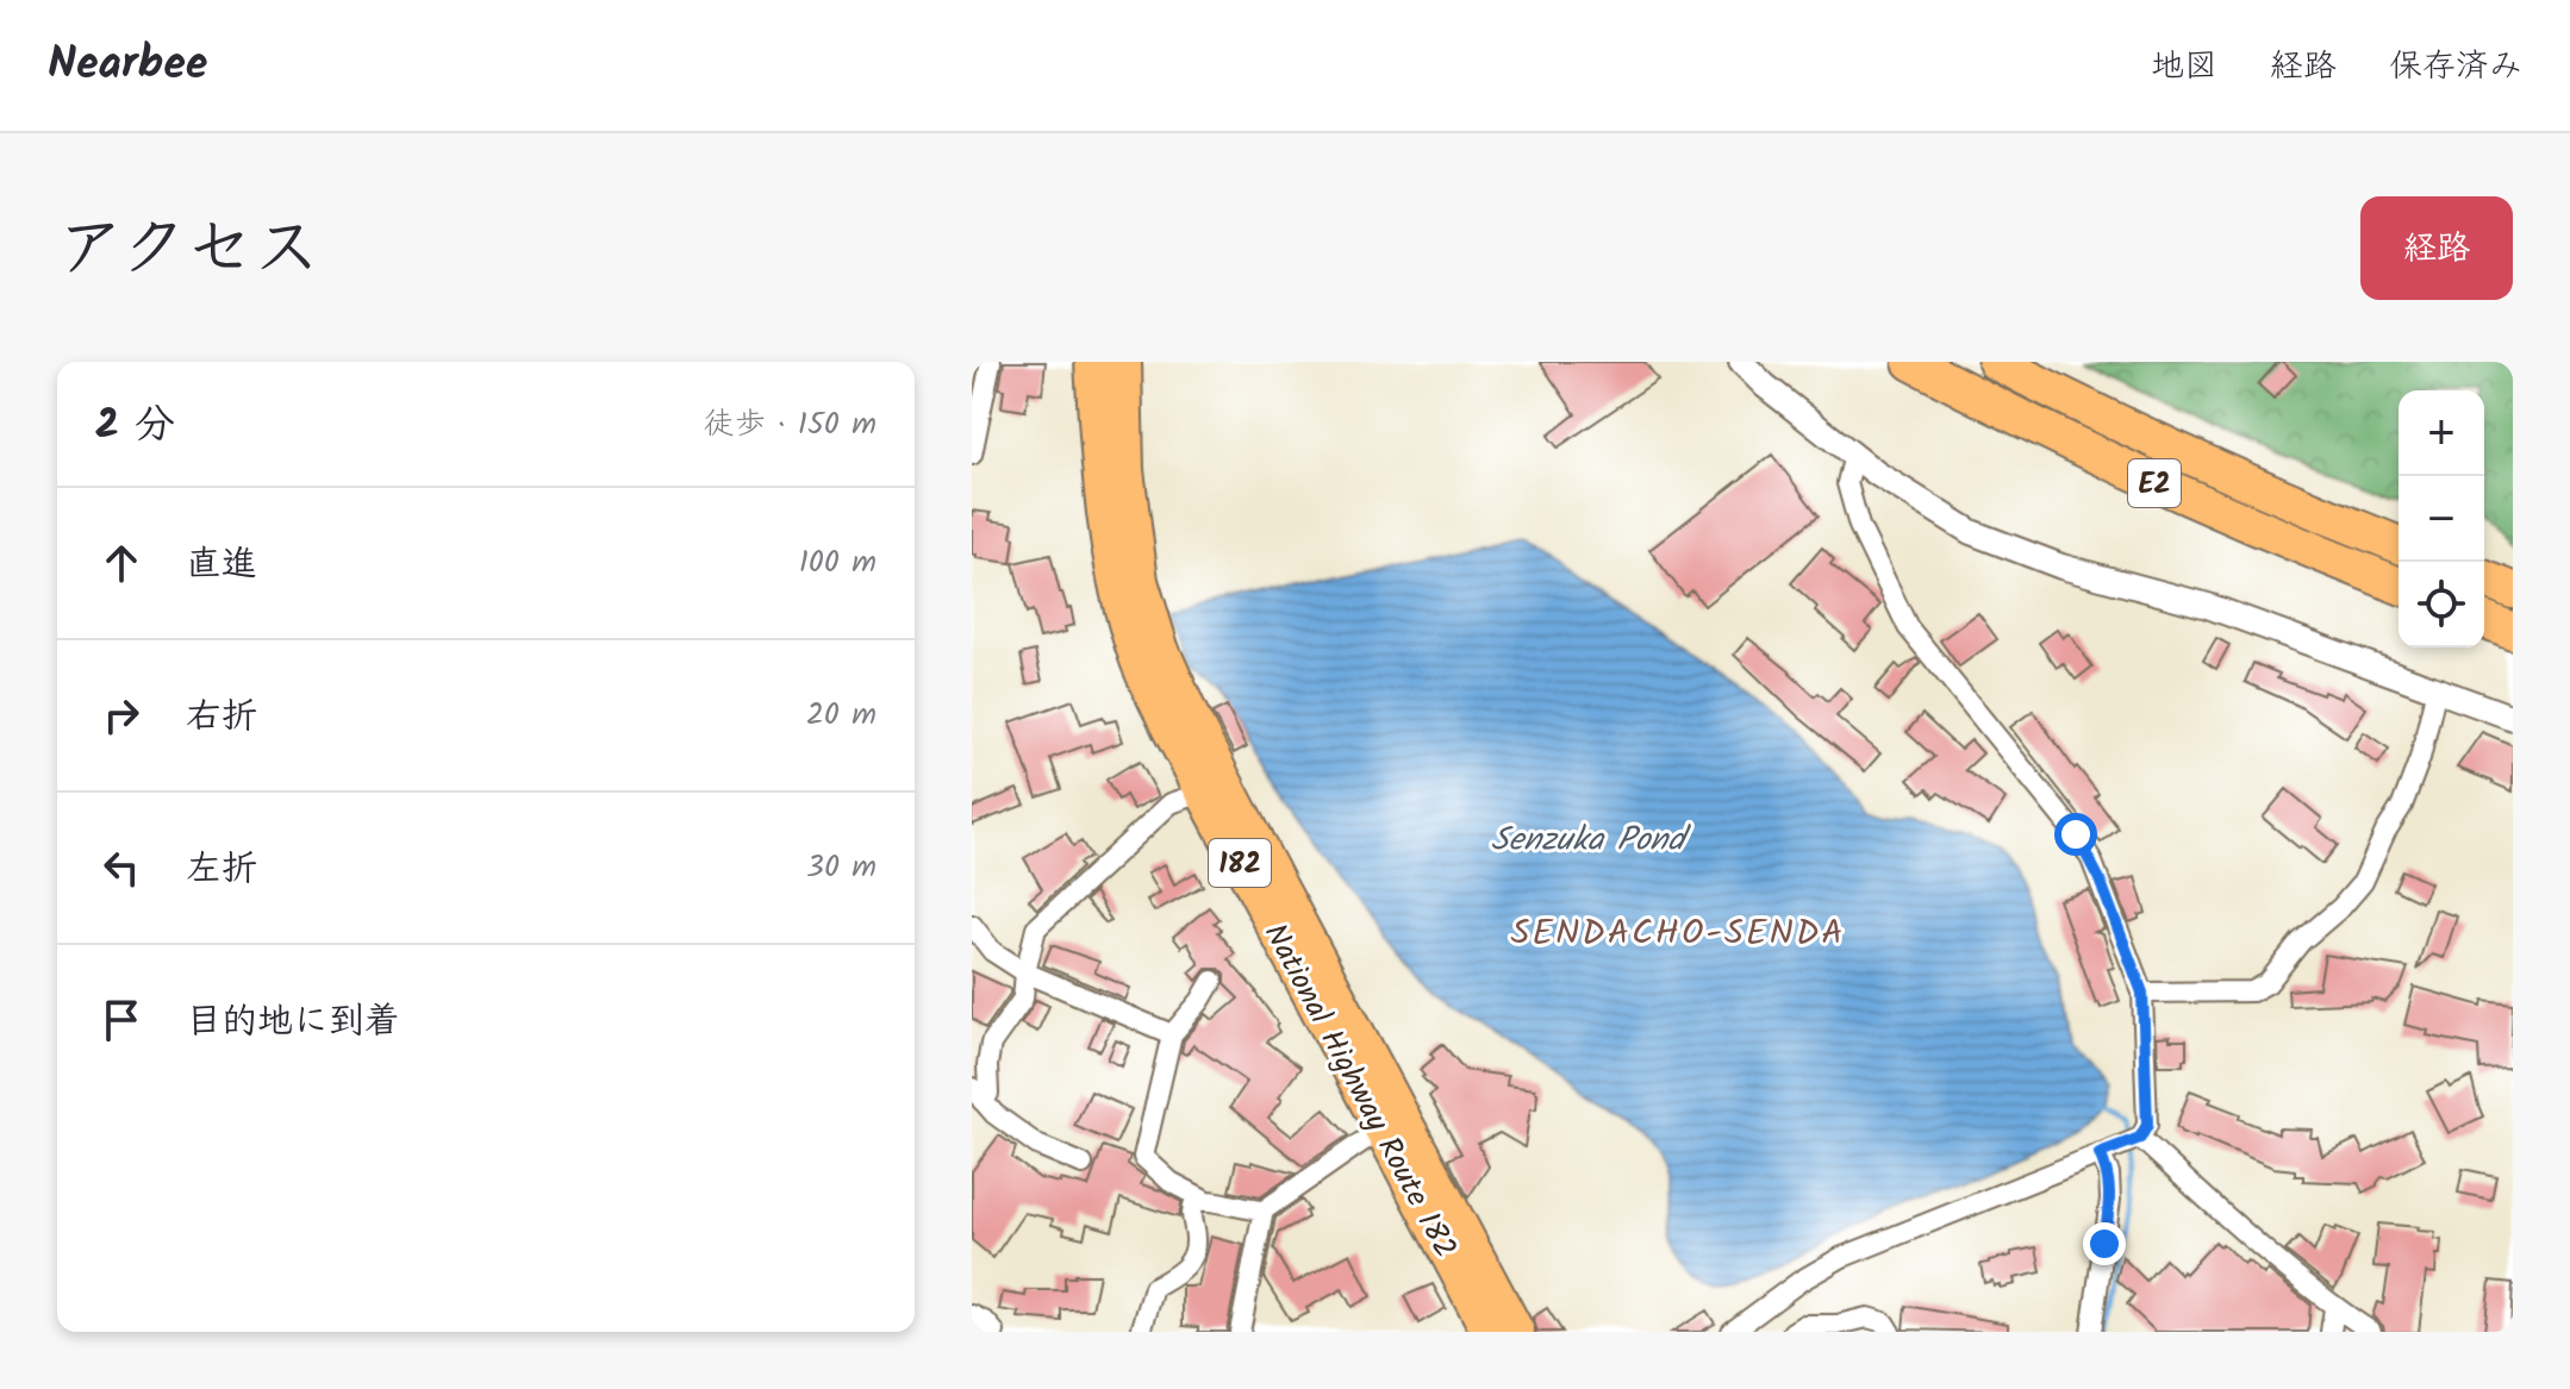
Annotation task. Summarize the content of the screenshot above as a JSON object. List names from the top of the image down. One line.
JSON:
{"streets":{"highway":["E2","182","National Highway Route 182"]},"districts":["SENDACHO-SENDA"],"water":["Senzuka Pond"],"page":{"header":"Nearbee","nav":["地図","経路","保存済み"],"title":"アクセス","buttons":"経路","heading":["2 分","徒歩 · 150 m"],"map_buttons":["+","−"],"list":[["直進","100 m"],["右折","20 m"],["左折","30 m"],"目的地に到着"]}}
